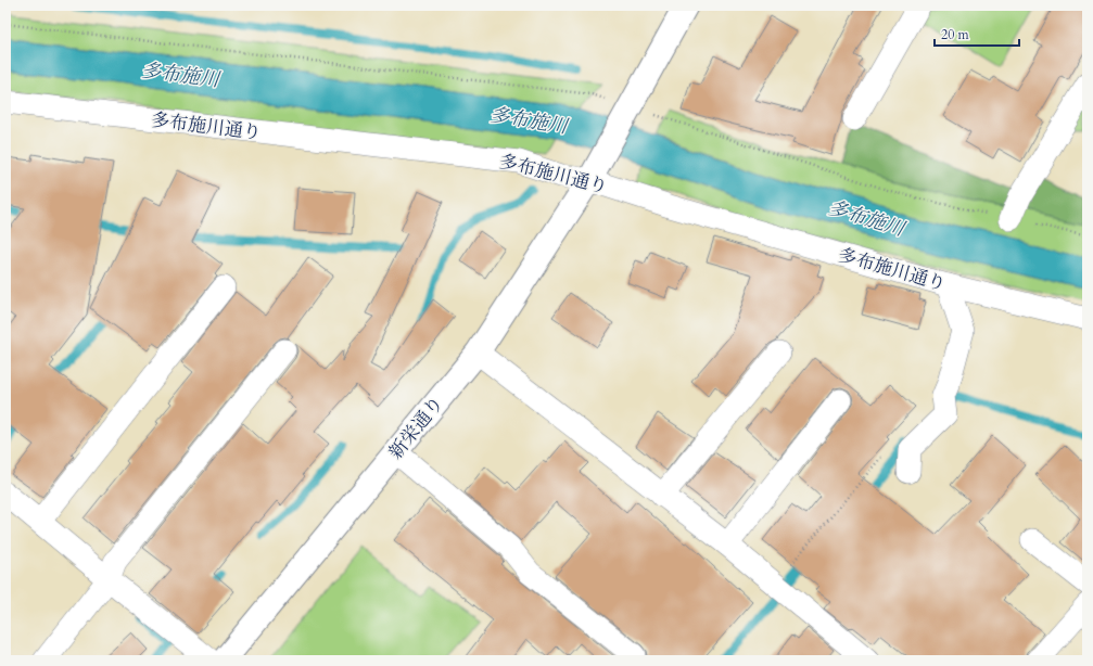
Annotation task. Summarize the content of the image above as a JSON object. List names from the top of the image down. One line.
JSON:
{"streets":{"street":["多布施川通り","新栄通り"]},"crossings":[["多布施川通り","新栄通り"]],"water":["多布施川"],"scale_bar":"20 m"}
